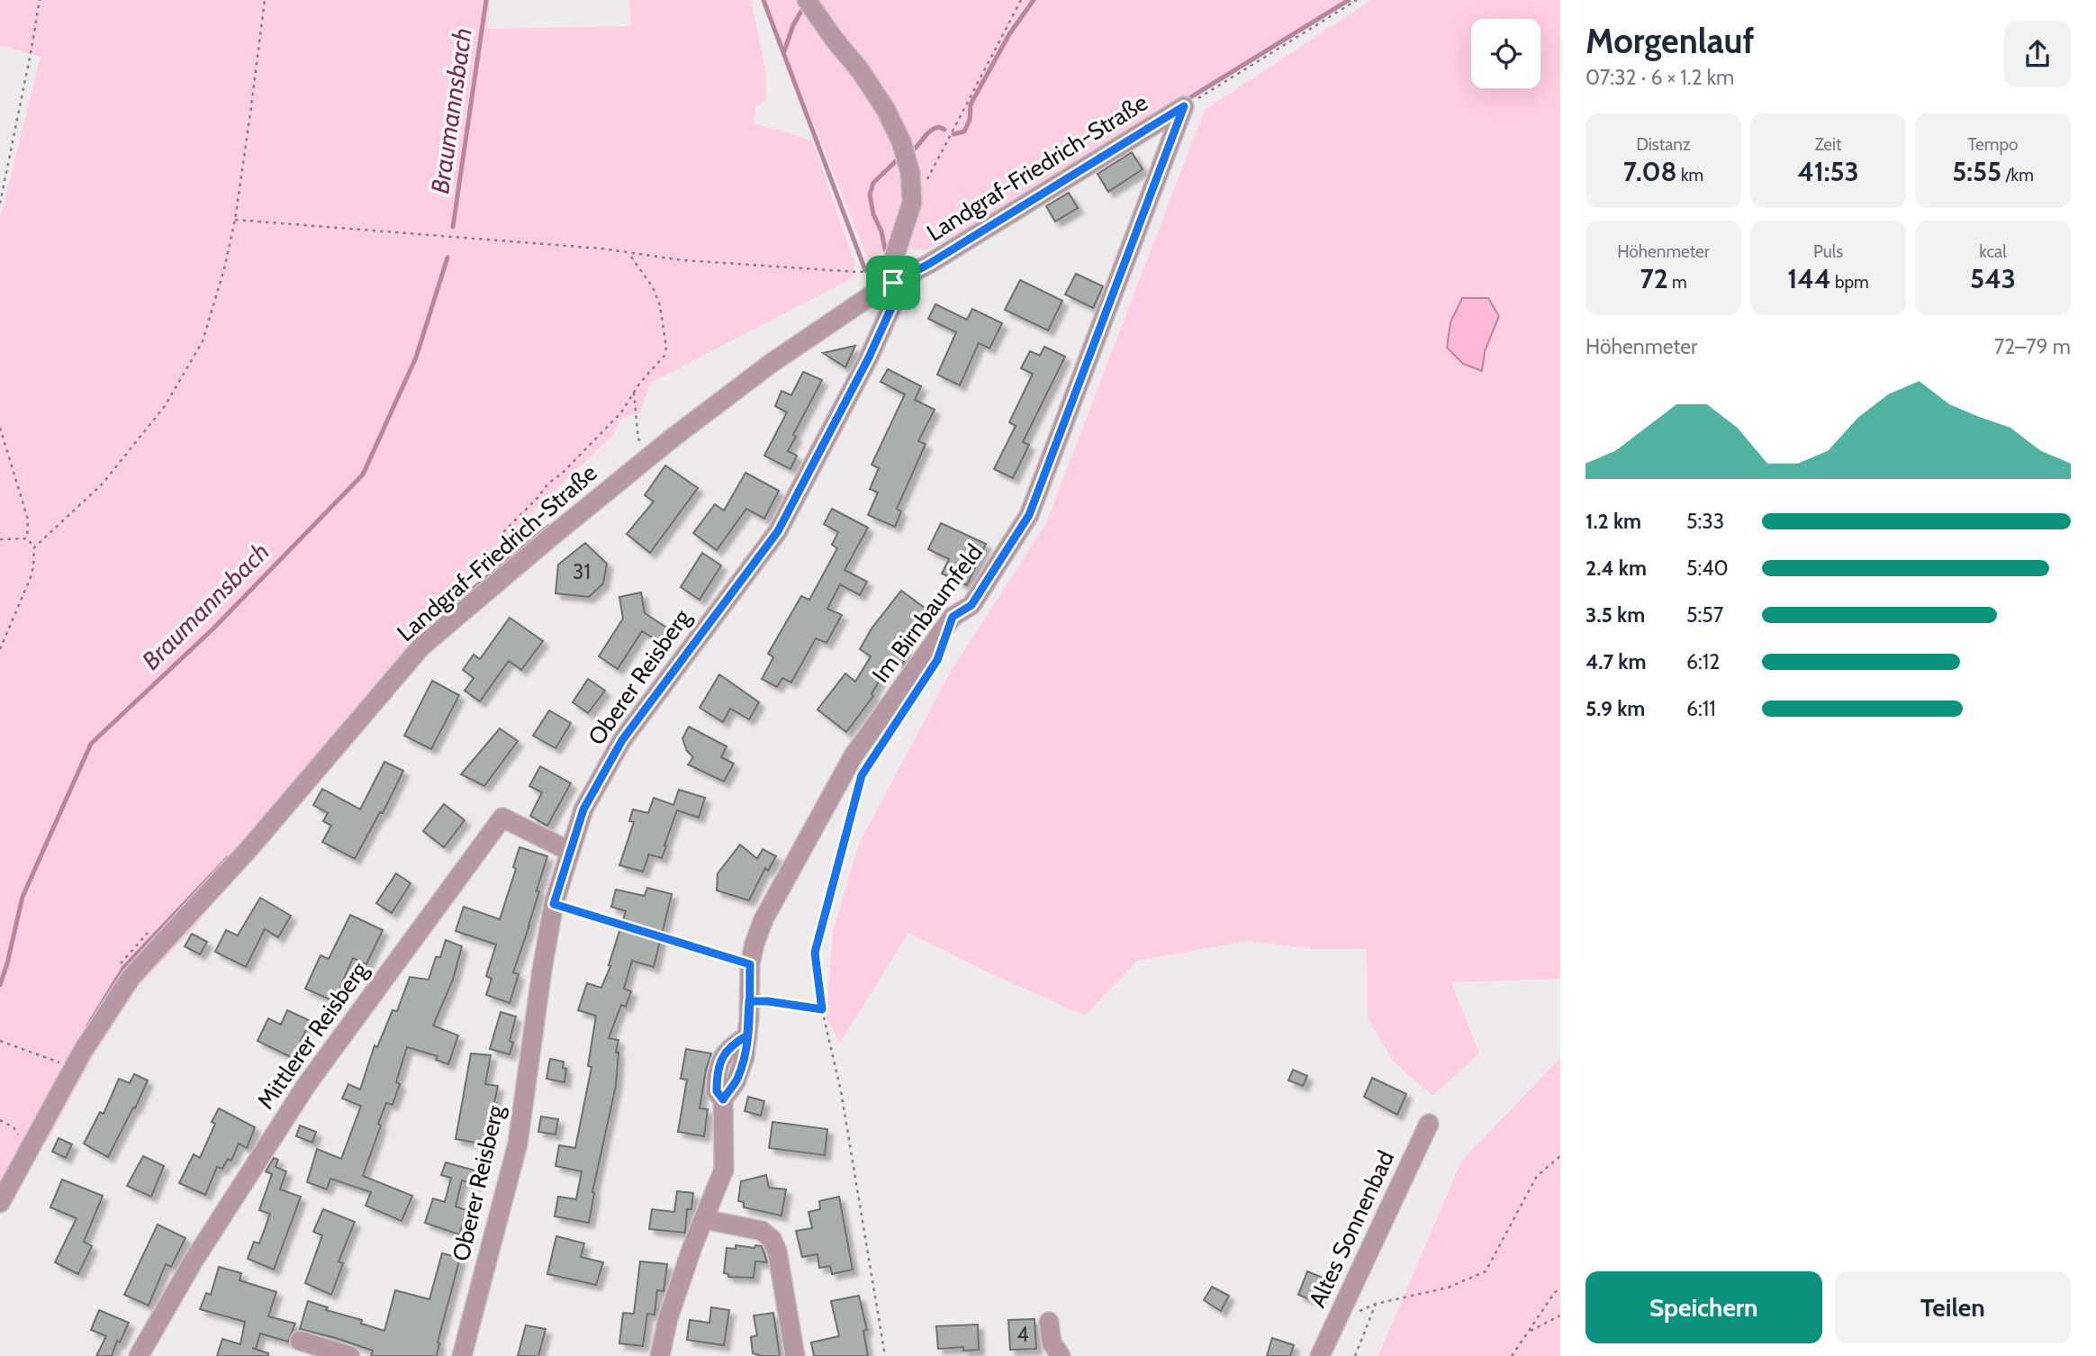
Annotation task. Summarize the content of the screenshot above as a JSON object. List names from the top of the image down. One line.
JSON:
{"streets":{"street":["Landgraf-Friedrich-Straße","Im Birnbaumfeld","Oberer Reisberg","Mittlerer Reisberg","Altes Sonnenbad"]},"crossings":[["Landgraf-Friedrich-Straße","Im Birnbaumfeld"],["Landgraf-Friedrich-Straße","Oberer Reisberg"],["Oberer Reisberg","Mittlerer Reisberg"]],"water":["Braumannsbach"],"house_numbers":["31","4"],"page":{"heading":["Morgenlauf","07:32 · 6 × 1.2 km"],"stats":[["Distanz","7.08 km"],["Zeit","41:53"],["Tempo","5:55 /km"],["Höhenmeter","72 m"],["Puls","144 bpm"],["kcal","543"]],"chart":["Höhenmeter","72–79 m"],"list":[{"name":"1.2 km","note":"5:33"},{"name":"2.4 km","note":"5:40"},{"name":"3.5 km","note":"5:57"},{"name":"4.7 km","note":"6:12"},{"name":"5.9 km","note":"6:11"}],"buttons":["Speichern","Teilen"]}}
